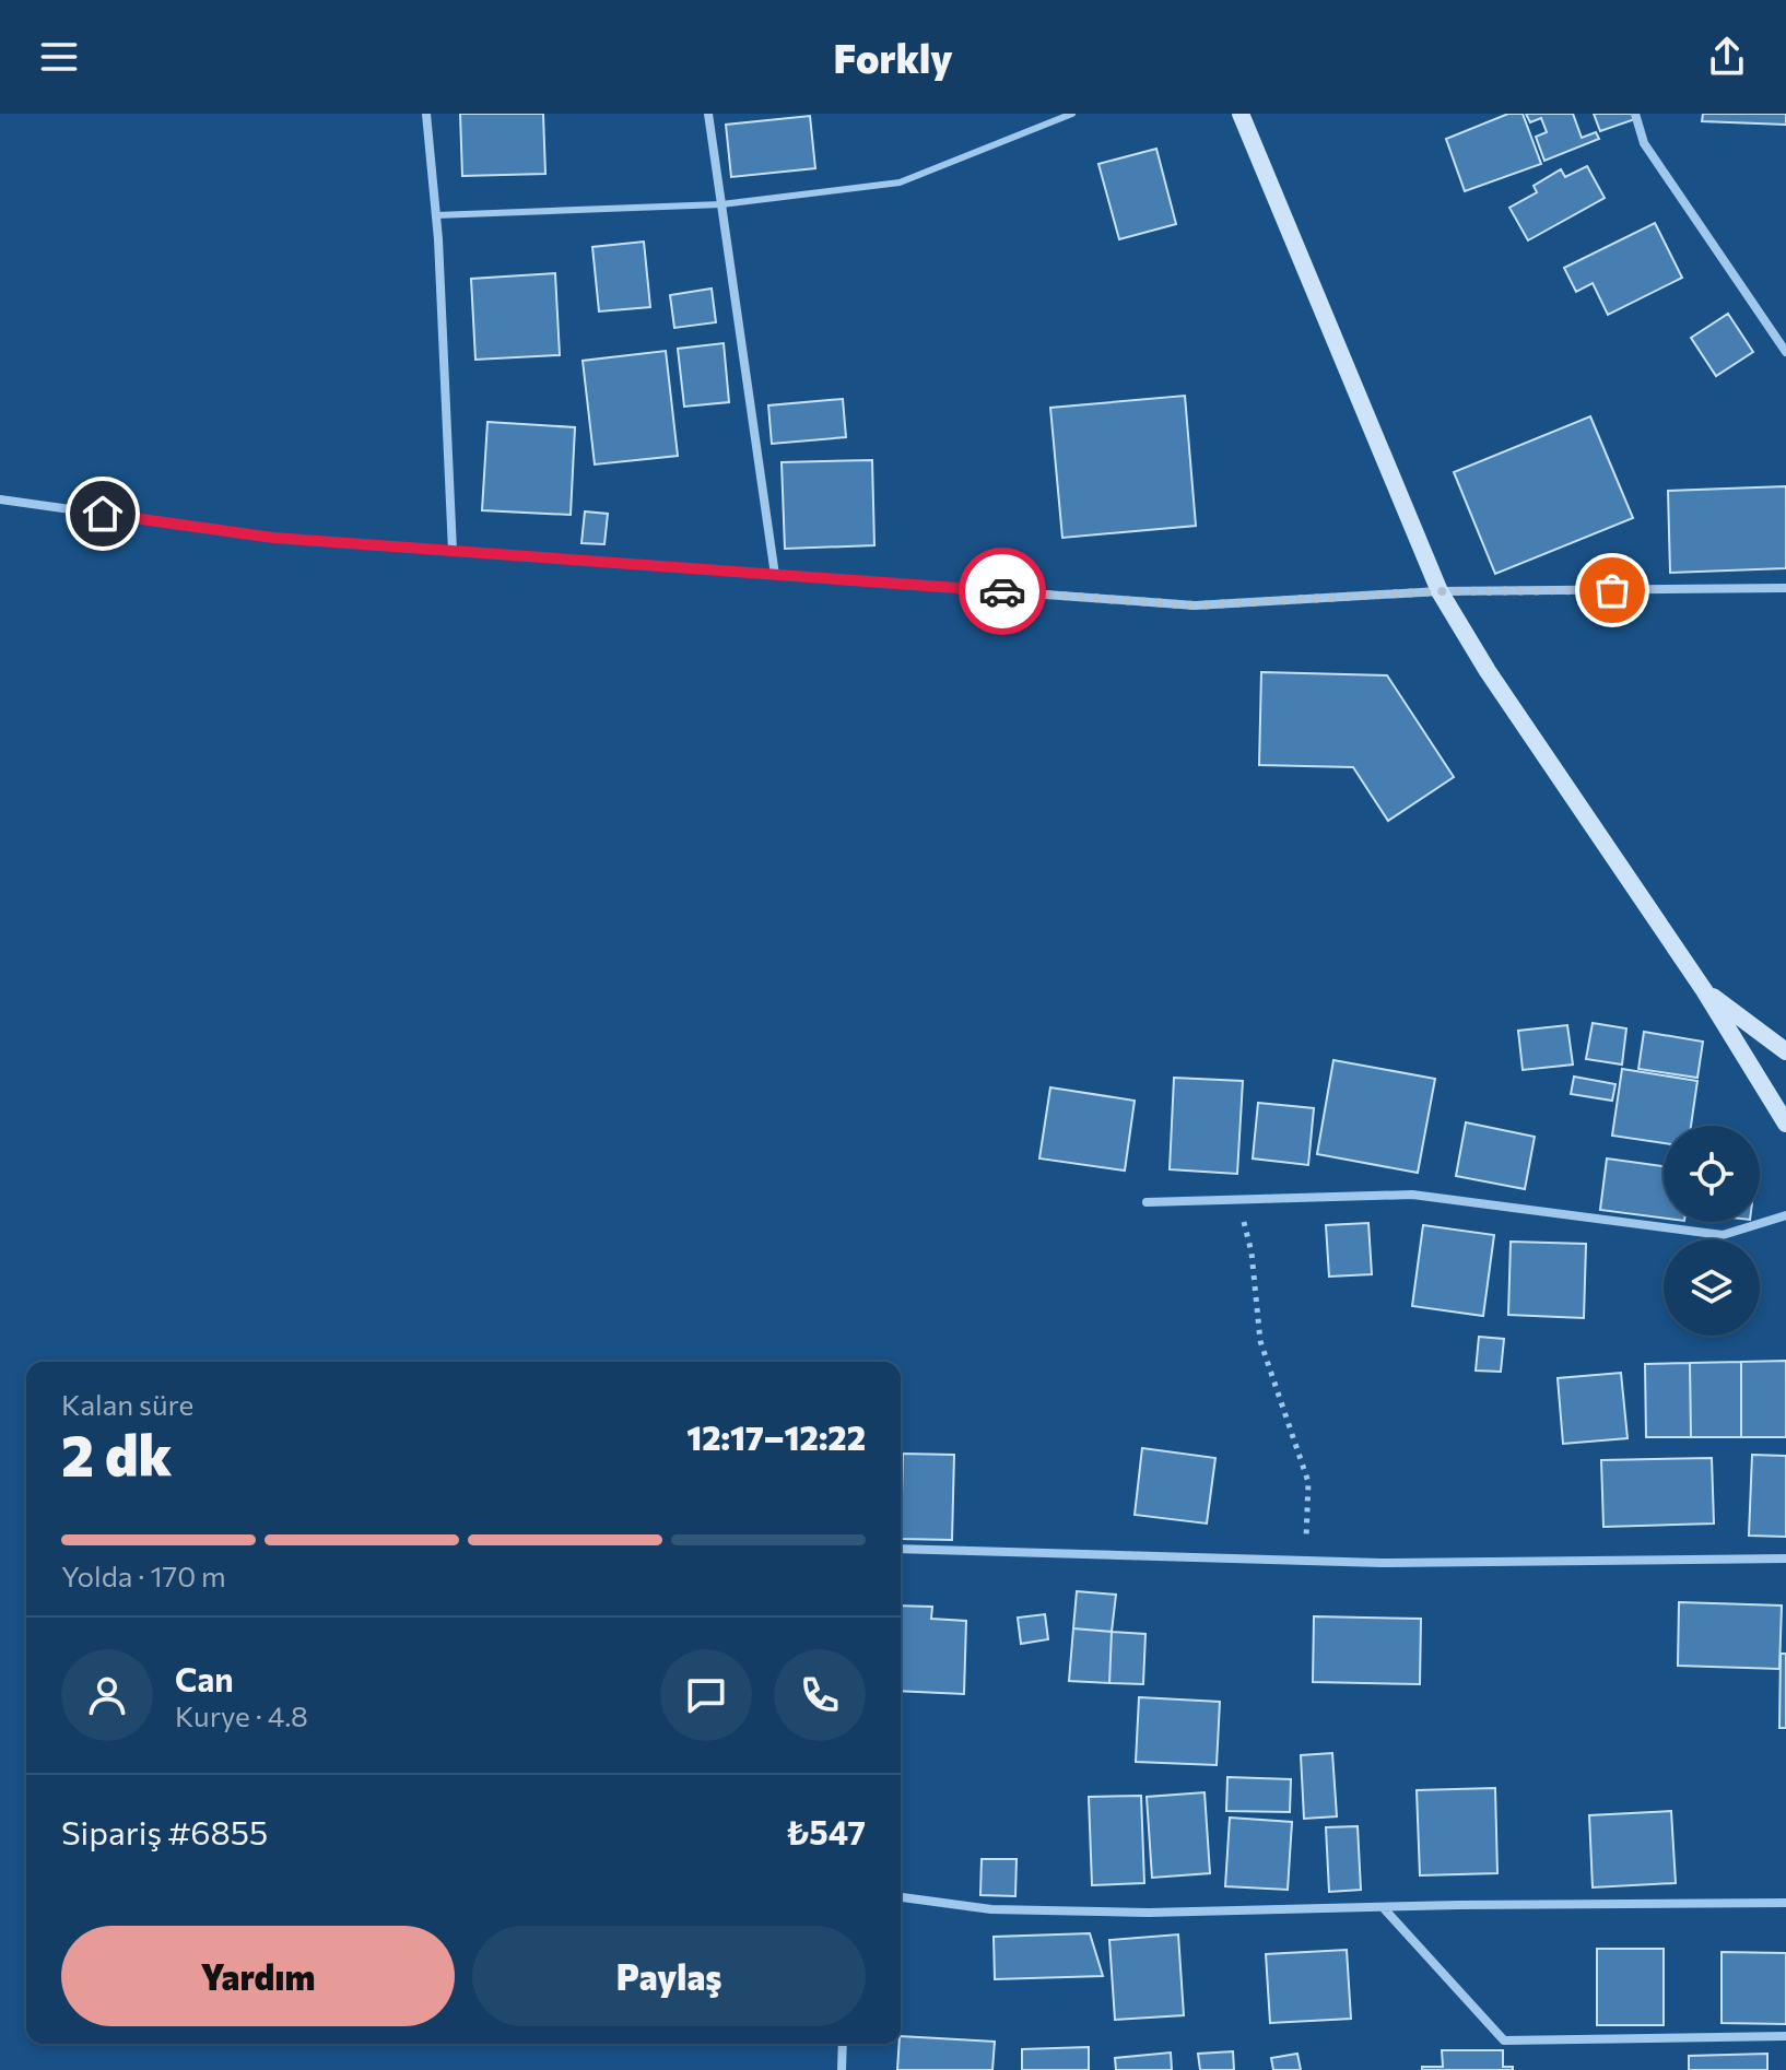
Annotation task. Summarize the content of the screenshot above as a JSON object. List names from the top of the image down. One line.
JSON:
{"page":{"header":"Forkly","heading":["2 dk","Kalan süre","12:17–12:22"],"panel":["Can","Kurye · 4.8","Sipariş #6855","₺547"],"bar":"Yolda · 170 m","buttons":["Yardım","Paylaş"]}}
